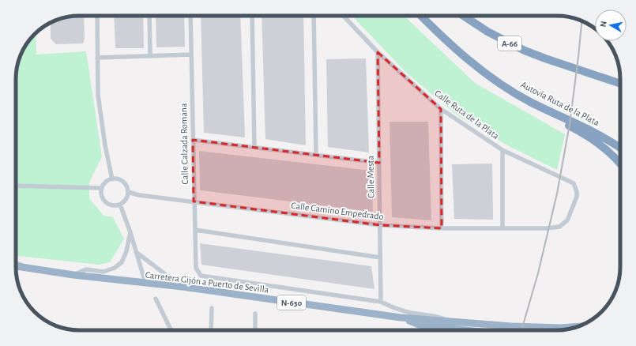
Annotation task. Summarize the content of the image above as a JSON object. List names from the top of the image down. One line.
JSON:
{"streets":{"highway":["A-66","Autovía Ruta de la Plata","Carretera Gijón a Puerto de Sevilla","N-630"],"street":["Calle Ruta de la Plata","Calle Calzada Romana","Calle Mesta","Calle Camino Empedrado"]},"crossings":[["Calle Ruta de la Plata","Calle Mesta"],["Calle Ruta de la Plata","Calle Camino Empedrado"],["Calle Calzada Romana","Calle Mesta"],["Calle Calzada Romana","Calle Camino Empedrado"],["Calle Mesta","Calle Camino Empedrado"]],"north":"left"}
